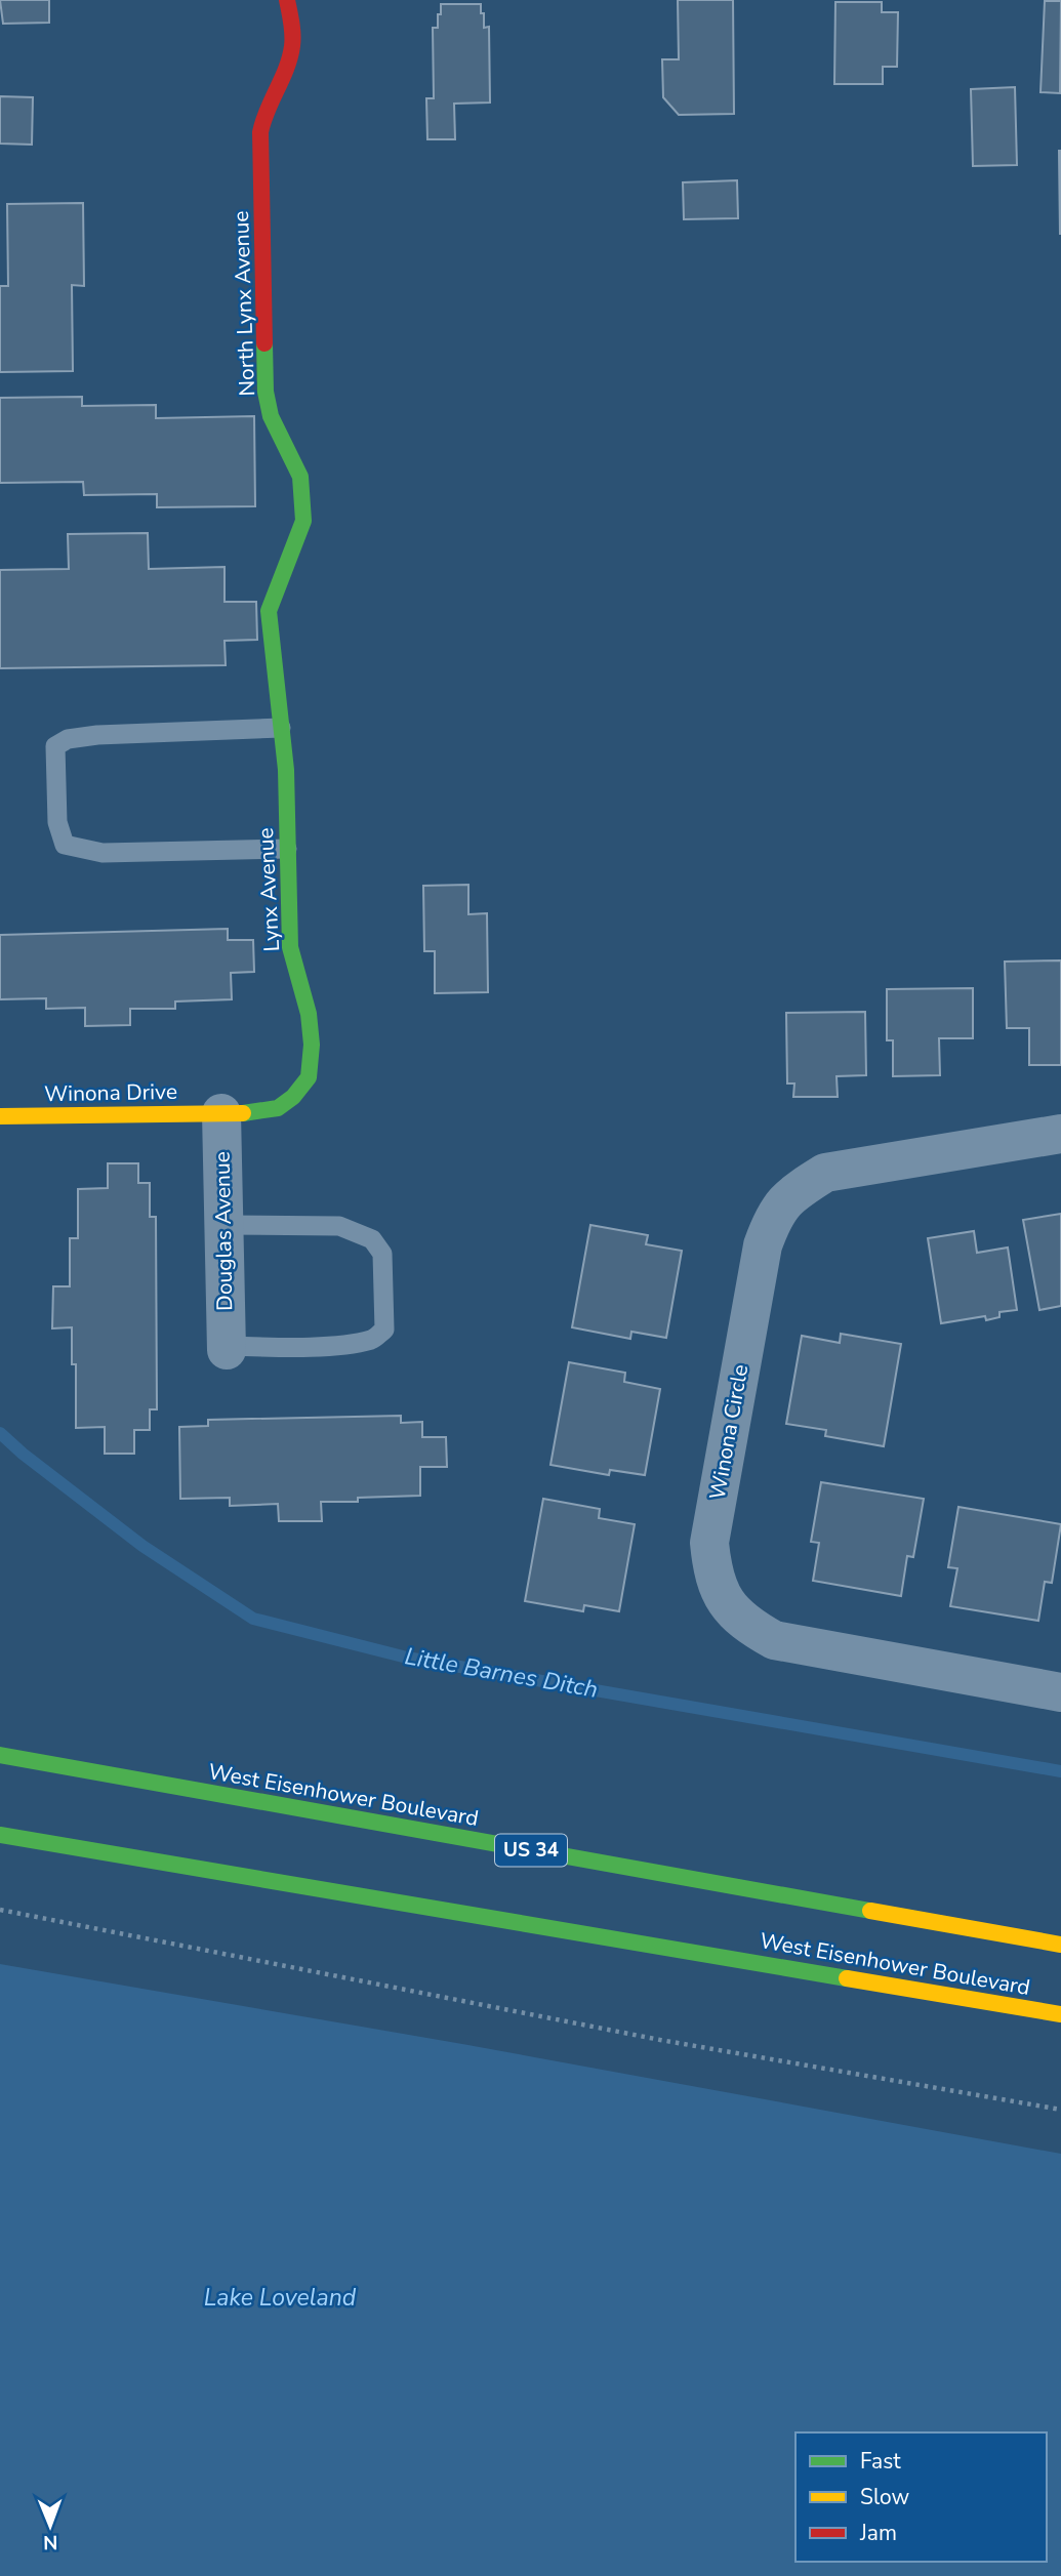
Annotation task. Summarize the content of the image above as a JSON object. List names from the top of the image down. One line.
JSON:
{"streets":{"main road":["North Lynx Avenue","Lynx Avenue","Winona Drive","West Eisenhower Boulevard","US 34"],"street":["Douglas Avenue","Winona Circle"]},"crossings":[["North Lynx Avenue","Lynx Avenue"],["Lynx Avenue","Winona Drive"],["Lynx Avenue","Douglas Avenue"],["Winona Drive","Douglas Avenue"]],"water":["Little Barnes Ditch","Lake Loveland"],"legend":["Fast","Slow","Jam"],"north":"bottom"}
